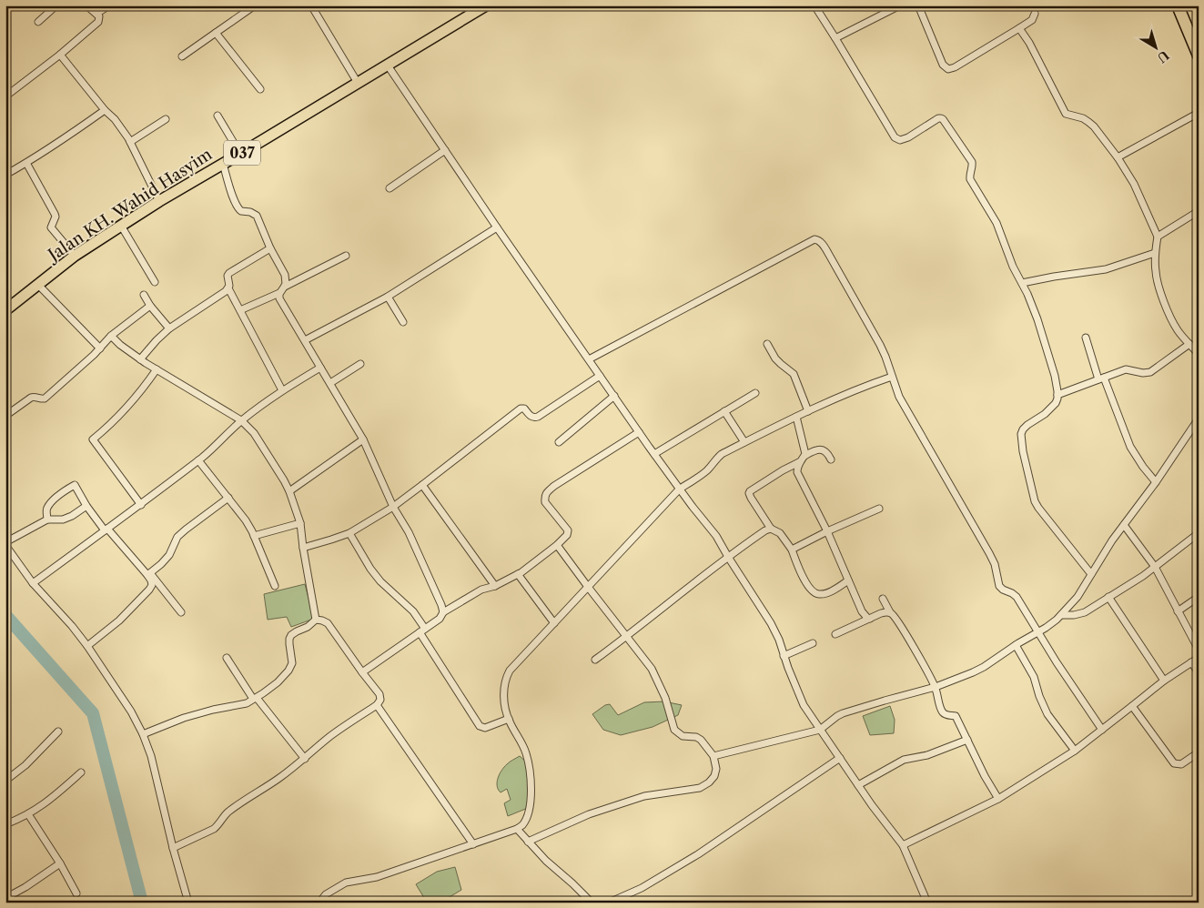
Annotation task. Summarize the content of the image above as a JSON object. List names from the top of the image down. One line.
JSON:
{"streets":{"main road":["037","Jalan KH. Wahid Hasyim"]},"north":"bottom right"}
